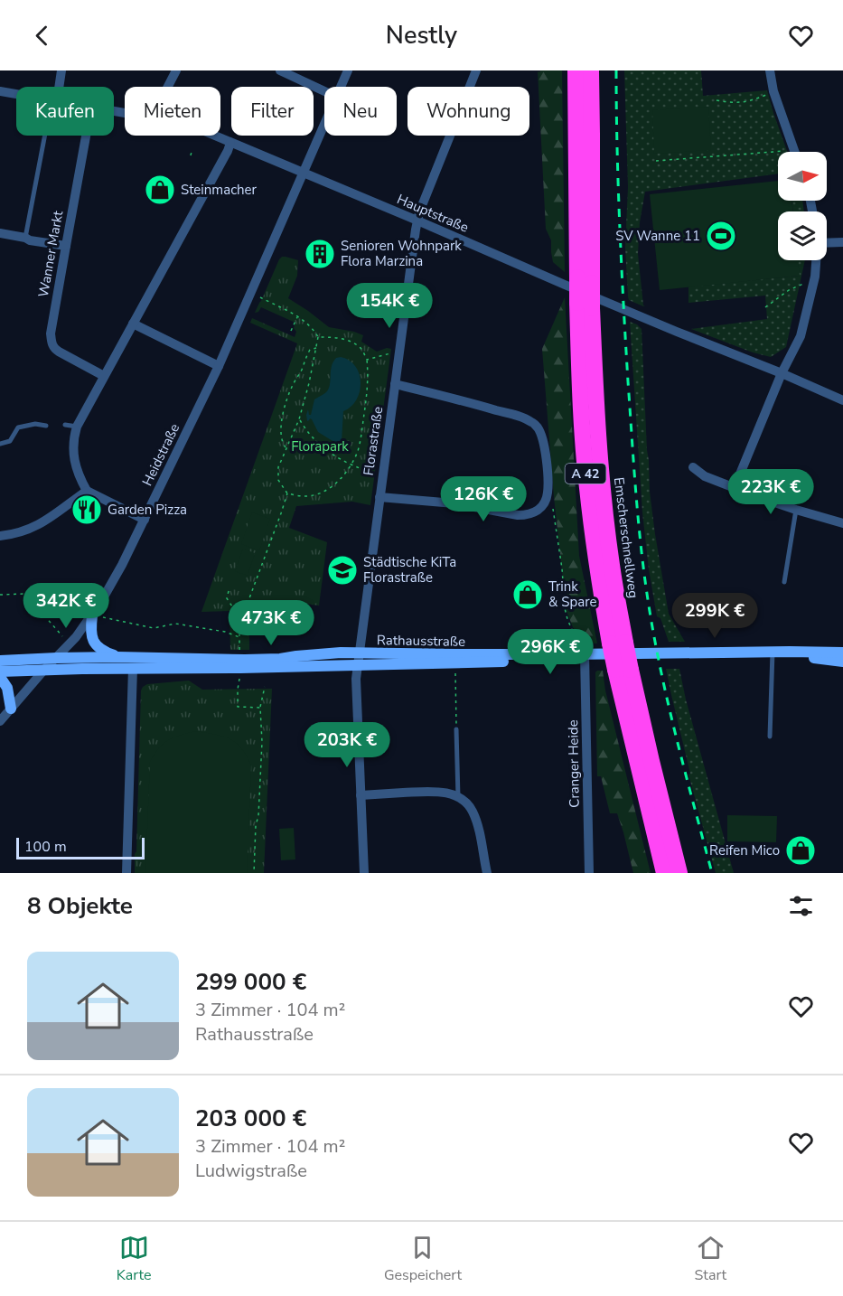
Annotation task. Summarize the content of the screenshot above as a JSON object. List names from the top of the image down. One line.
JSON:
{"streets":{"highway":["A 42"],"street":["Hauptstraße","Wanner Markt","Florastraße","Heidstraße","Rathausstraße","Cranger Heide"]},"crossings":[["Hauptstraße","Florastraße"],["Hauptstraße","Heidstraße"],["Florastraße","Rathausstraße"],["Heidstraße","Rathausstraße"],["Rathausstraße","Cranger Heide"]],"parks":["Florapark"],"places":{"shop":["Steinmacher","Trink & Spare","Reifen Mico"],"sports":["SV Wanne 11"],"building":["Senioren Wohnpark Flora Marzina"],"restaurant":["Garden Pizza"],"school or university":["Städtische KiTa Florastraße"]},"scale_bar":"100 m","north":"right","page":{"header":"Nestly","chip":["Kaufen","Mieten","Filter","Neu","Wohnung"],"price":["154K €","223K €","126K €","342K €","299K €","473K €","296K €","203K €"],"scale":"100 m","heading":"8 Objekte","list":[{"name":"299 000 €","note":"3 Zimmer · 104 m² · Rathausstraße"},{"name":"203 000 €","note":"3 Zimmer · 104 m² · Ludwigstraße"}],"tabs":["Karte","Gespeichert","Start"]}}
